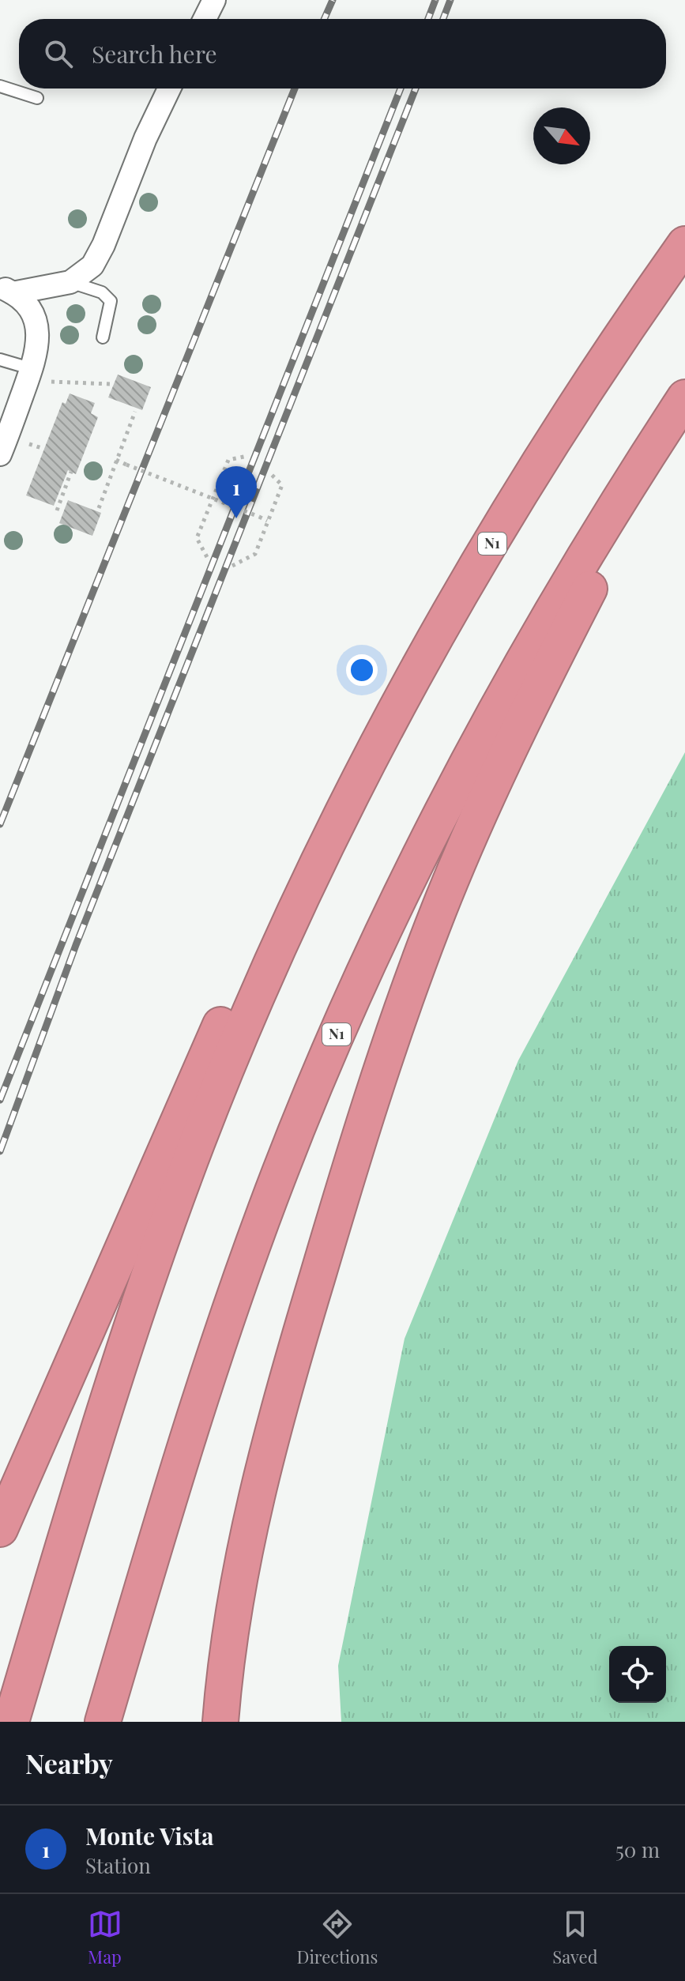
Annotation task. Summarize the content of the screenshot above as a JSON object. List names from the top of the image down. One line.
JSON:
{"streets":{"highway":["N1"]},"north":"bottom right","page":{"search":"Search here","pins":"1","heading":"Nearby","list":[{"mark":"1","name":"Monte Vista","note":"Station","value":"50 m"}],"nav":["Map","Directions","Saved"]}}
